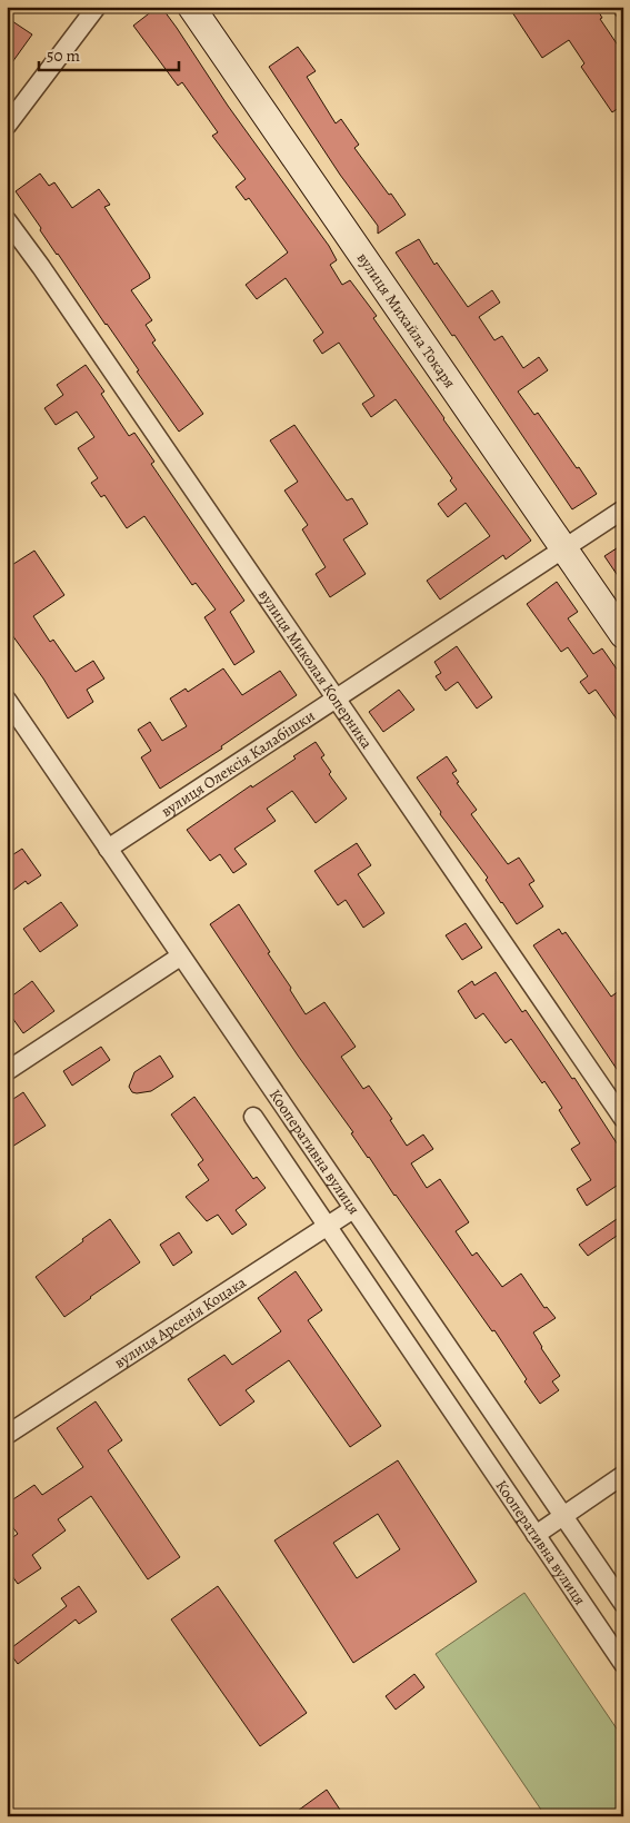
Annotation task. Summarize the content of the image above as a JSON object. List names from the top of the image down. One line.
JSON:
{"streets":{"street":["вулиця Михайла Токаря","вулиця Миколая Коперника","вулиця Олексія Калабішки","Кооперативна вулиця","вулиця Арсенія Коцака"]},"crossings":[["вулиця Михайла Токаря","вулиця Олексія Калабішки"],["вулиця Миколая Коперника","вулиця Олексія Калабішки"],["вулиця Олексія Калабішки","Кооперативна вулиця"],["Кооперативна вулиця","вулиця Арсенія Коцака"]],"scale_bar":"50 m"}
